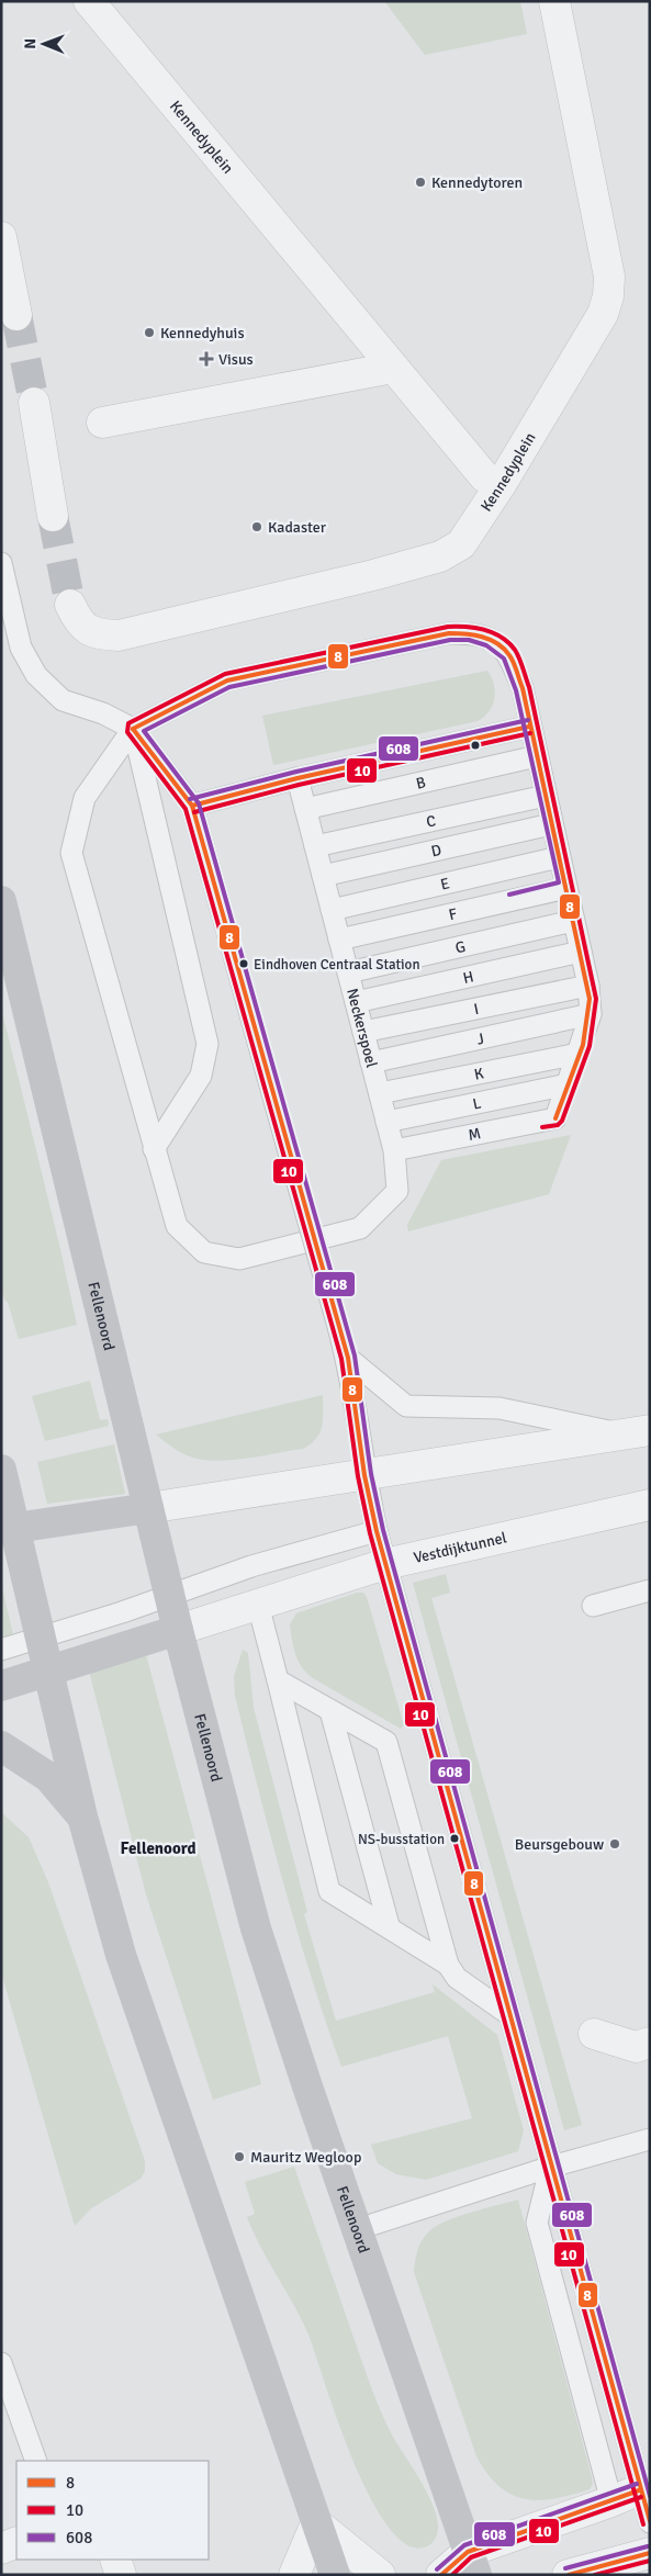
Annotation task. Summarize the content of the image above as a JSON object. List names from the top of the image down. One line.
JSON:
{"streets":{"main road":["Fellenoord"],"street":["Kennedyplein","Vestdijktunnel"],"lane":["B","C","D","E","F","G","H","I","Neckerspoel","J","K","L","M"]},"crossings":[["B","Neckerspoel"],["C","Neckerspoel"],["D","Neckerspoel"],["E","Neckerspoel"],["F","Neckerspoel"],["G","Neckerspoel"],["H","Neckerspoel"],["I","Neckerspoel"],["Neckerspoel","J"],["Neckerspoel","K"],["Neckerspoel","L"],["Neckerspoel","M"],["Fellenoord","Vestdijktunnel"]],"districts":["Fellenoord"],"places":{"other":["Kennedytoren","Kennedyhuis","Kadaster","Eindhoven Centraal Station","NS-busstation","Beursgebouw","Mauritz Wegloop"],"health":["Visus"]},"lines":["transit line 10","transit line 8","transit line 608"],"legend":["8","10","608"],"north":"left"}
